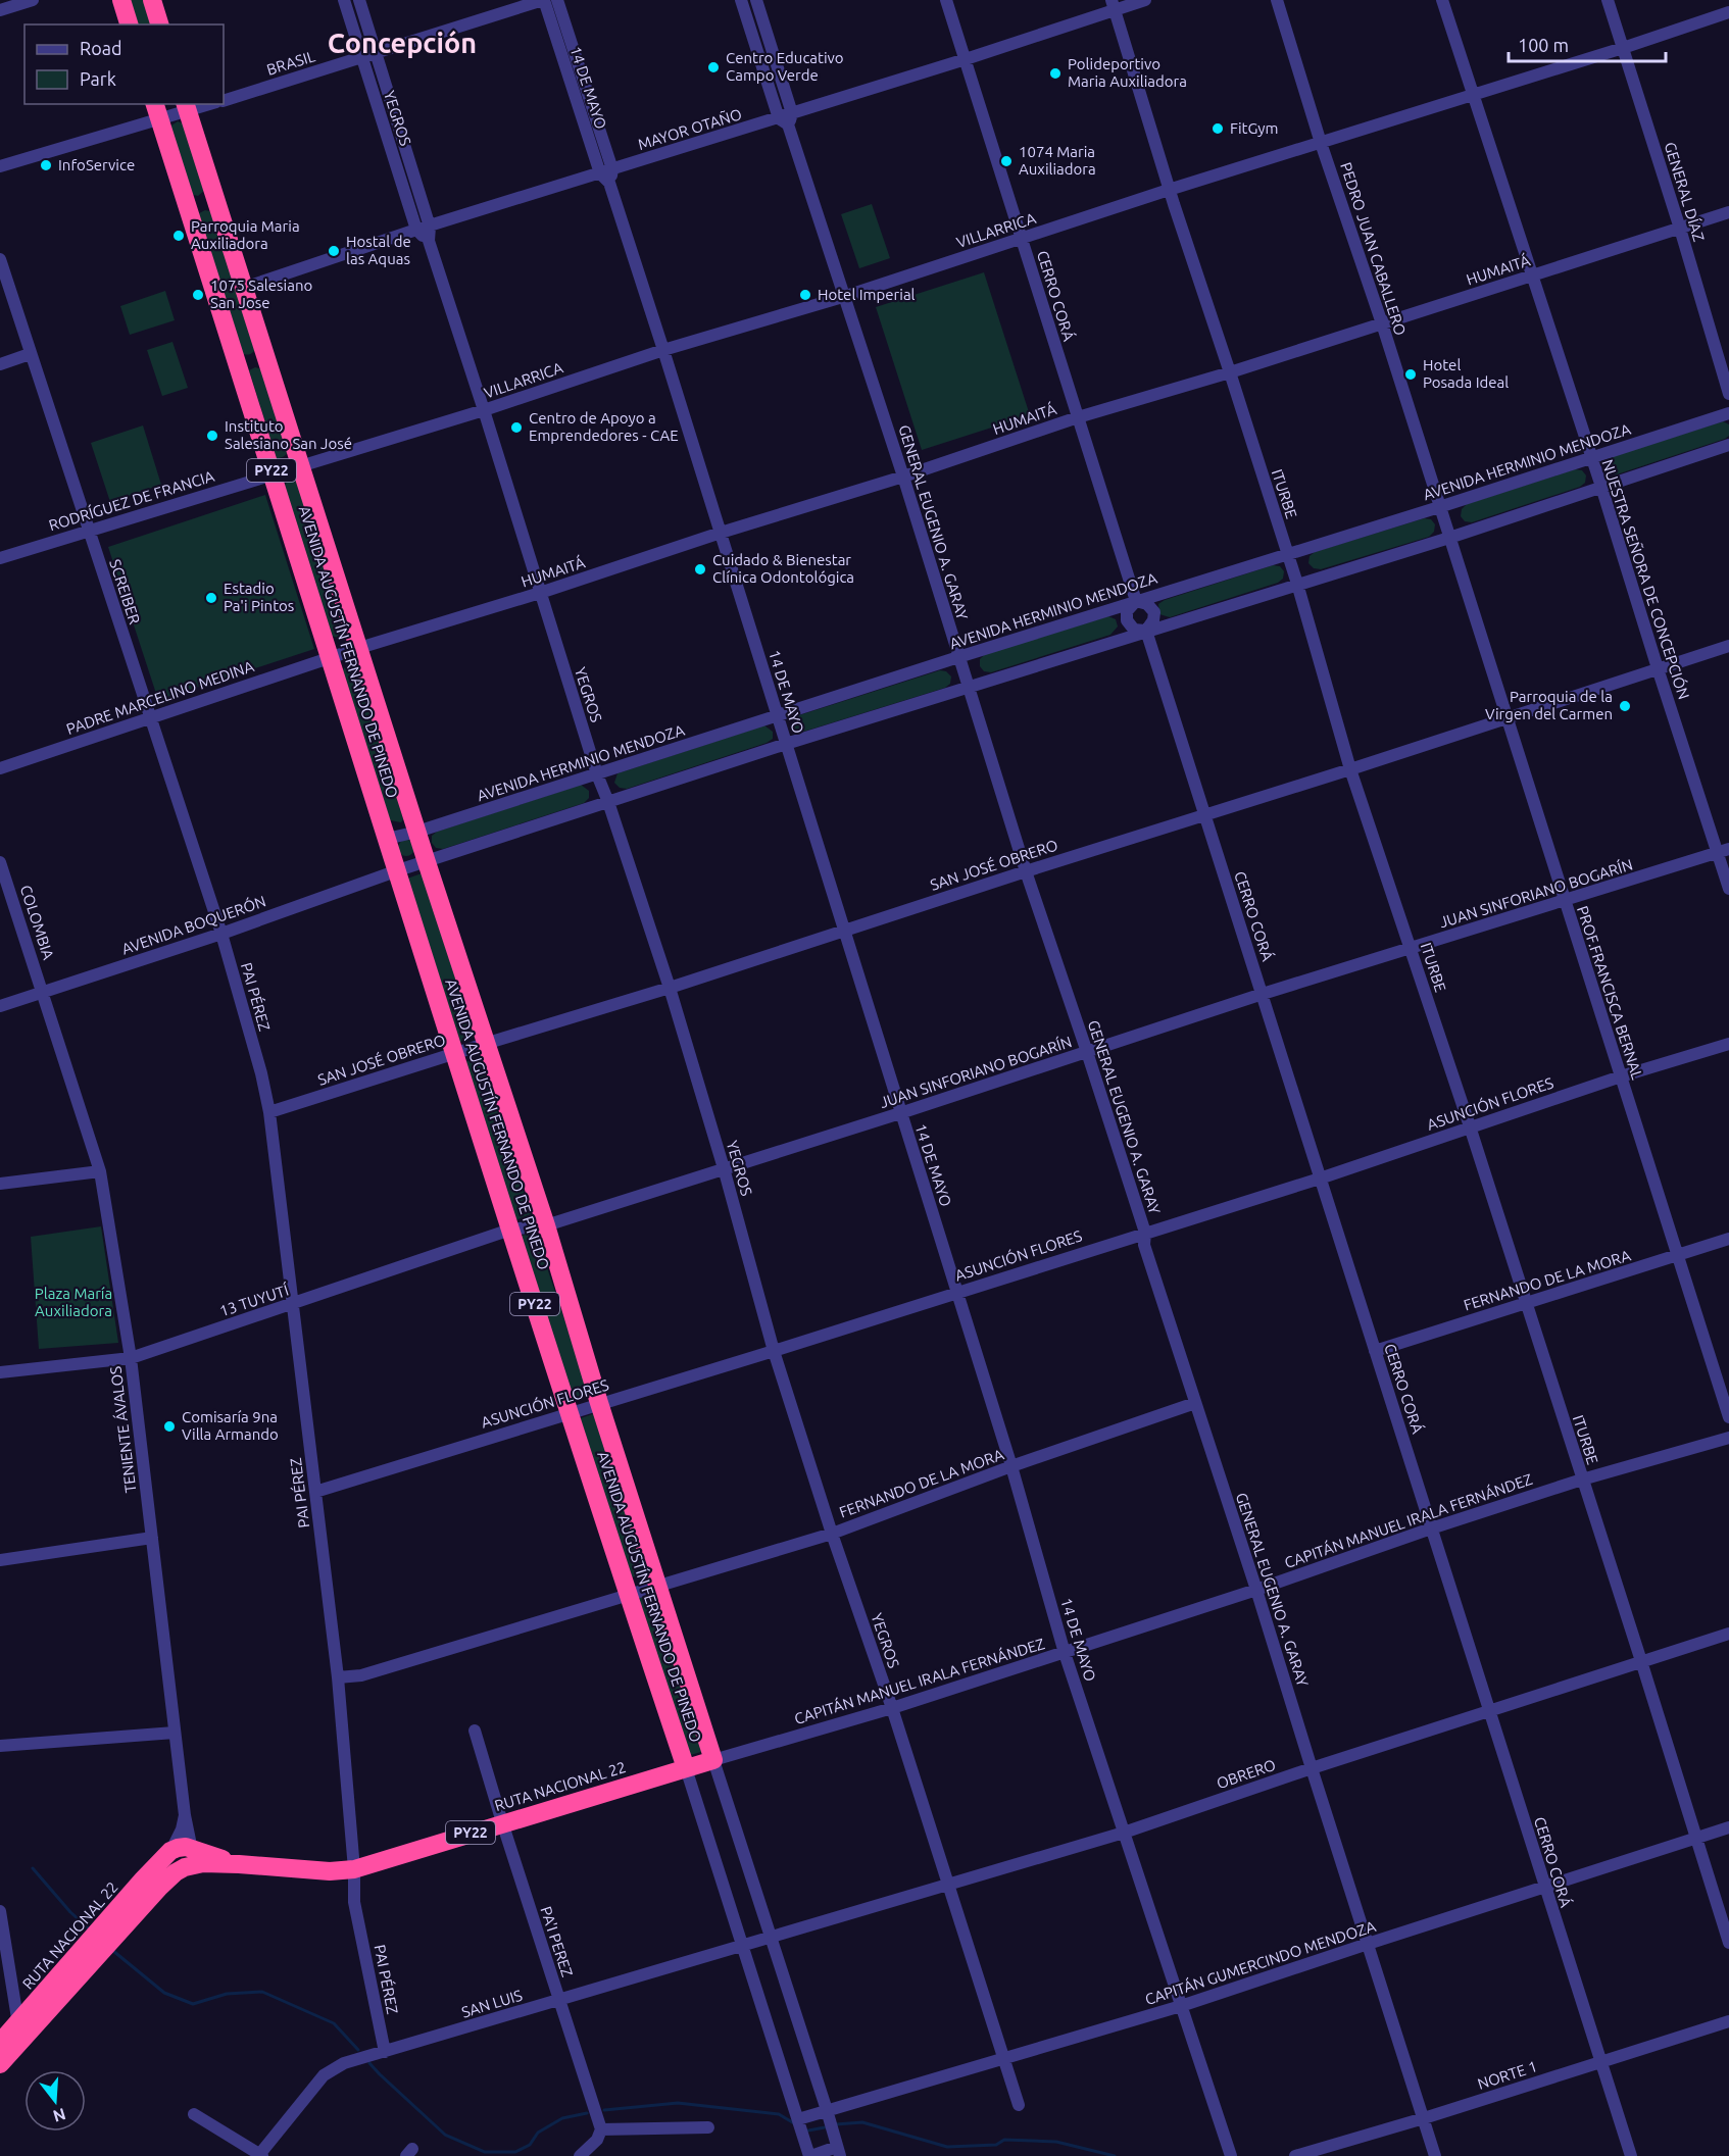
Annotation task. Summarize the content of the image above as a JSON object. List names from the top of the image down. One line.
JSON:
{"streets":{"highway":["PY22","AVENIDA AUGUSTÍN FERNANDO DE PINEDO","RUTA NACIONAL 22"],"street":["BRASIL","14 DE MAYO","YEGROS","MAYOR OTAÑO","GENERAL DÍAZ","VILLARRICA","PEDRO JUAN CABALLERO","HUMAITÁ","CERRO CORÁ","AVENIDA HERMINIO MENDOZA","ITURBE","RODRÍGUEZ DE FRANCIA","GENERAL EUGENIO A. GARAY","NUESTRA SEÑORA DE CONCEPCIÓN","SCREIBER","PADRE MARCELINO MEDINA","SAN JOSÉ OBRERO","JUAN SINFORIANO BOGARÍN","COLOMBIA","AVENIDA BOQUERÓN","PROF.FRANCISCA BERNAL","PAI PÉREZ","ASUNCIÓN FLORES","FERNANDO DE LA MORA","13 TUYUTÍ","TENIENTE ÁVALOS","CAPITÁN MANUEL IRALA FERNÁNDEZ","OBRERO","PA'I PEREZ","CAPITÁN GUMERCINDO MENDOZA","SAN LUIS","NORTE 1"]},"crossings":[["BRASIL","14 DE MAYO"],["BRASIL","YEGROS"],["14 DE MAYO","MAYOR OTAÑO"],["14 DE MAYO","VILLARRICA"],["14 DE MAYO","HUMAITÁ"],["14 DE MAYO","AVENIDA HERMINIO MENDOZA"],["14 DE MAYO","SAN JOSÉ OBRERO"],["14 DE MAYO","JUAN SINFORIANO BOGARÍN"],["14 DE MAYO","ASUNCIÓN FLORES"],["14 DE MAYO","FERNANDO DE LA MORA"],["14 DE MAYO","CAPITÁN MANUEL IRALA FERNÁNDEZ"],["14 DE MAYO","OBRERO"],["14 DE MAYO","CAPITÁN GUMERCINDO MENDOZA"],["YEGROS","MAYOR OTAÑO"],["YEGROS","VILLARRICA"],["YEGROS","HUMAITÁ"],["YEGROS","AVENIDA HERMINIO MENDOZA"],["YEGROS","SAN JOSÉ OBRERO"],["YEGROS","JUAN SINFORIANO BOGARÍN"],["YEGROS","ASUNCIÓN FLORES"],["YEGROS","FERNANDO DE LA MORA"],["YEGROS","CAPITÁN MANUEL IRALA FERNÁNDEZ"],["YEGROS","OBRERO"],["YEGROS","CAPITÁN GUMERCINDO MENDOZA"],["MAYOR OTAÑO","CERRO CORÁ"],["MAYOR OTAÑO","ITURBE"],["MAYOR OTAÑO","GENERAL EUGENIO A. GARAY"],["MAYOR OTAÑO","AVENIDA AUGUSTÍN FERNANDO DE PINEDO"],["GENERAL DÍAZ","VILLARRICA"],["GENERAL DÍAZ","HUMAITÁ"],["VILLARRICA","PEDRO JUAN CABALLERO"],["VILLARRICA","CERRO CORÁ"],["VILLARRICA","ITURBE"],["VILLARRICA","RODRÍGUEZ DE FRANCIA"],["VILLARRICA","GENERAL EUGENIO A. GARAY"],["VILLARRICA","NUESTRA SEÑORA DE CONCEPCIÓN"],["VILLARRICA","AVENIDA AUGUSTÍN FERNANDO DE PINEDO"],["PEDRO JUAN CABALLERO","HUMAITÁ"],["PEDRO JUAN CABALLERO","AVENIDA HERMINIO MENDOZA"],["PEDRO JUAN CABALLERO","PROF.FRANCISCA BERNAL"],["HUMAITÁ","CERRO CORÁ"],["HUMAITÁ","ITURBE"],["HUMAITÁ","GENERAL EUGENIO A. GARAY"],["HUMAITÁ","NUESTRA SEÑORA DE CONCEPCIÓN"],["HUMAITÁ","AVENIDA AUGUSTÍN FERNANDO DE PINEDO"],["HUMAITÁ","PADRE MARCELINO MEDINA"],["CERRO CORÁ","AVENIDA HERMINIO MENDOZA"],["CERRO CORÁ","SAN JOSÉ OBRERO"],["CERRO CORÁ","JUAN SINFORIANO BOGARÍN"],["CERRO CORÁ","ASUNCIÓN FLORES"],["CERRO CORÁ","FERNANDO DE LA MORA"],["CERRO CORÁ","CAPITÁN MANUEL IRALA FERNÁNDEZ"],["CERRO CORÁ","OBRERO"],["CERRO CORÁ","CAPITÁN GUMERCINDO MENDOZA"],["CERRO CORÁ","NORTE 1"],["AVENIDA HERMINIO MENDOZA","ITURBE"],["AVENIDA HERMINIO MENDOZA","GENERAL EUGENIO A. GARAY"],["AVENIDA HERMINIO MENDOZA","NUESTRA SEÑORA DE CONCEPCIÓN"],["AVENIDA HERMINIO MENDOZA","AVENIDA AUGUSTÍN FERNANDO DE PINEDO"],["AVENIDA HERMINIO MENDOZA","PROF.FRANCISCA BERNAL"],["ITURBE","SAN JOSÉ OBRERO"],["ITURBE","JUAN SINFORIANO BOGARÍN"],["ITURBE","ASUNCIÓN FLORES"],["ITURBE","FERNANDO DE LA MORA"],["ITURBE","CAPITÁN MANUEL IRALA FERNÁNDEZ"],["ITURBE","OBRERO"],["ITURBE","CAPITÁN GUMERCINDO MENDOZA"],["RODRÍGUEZ DE FRANCIA","SCREIBER"],["RODRÍGUEZ DE FRANCIA","AVENIDA AUGUSTÍN FERNANDO DE PINEDO"],["GENERAL EUGENIO A. GARAY","SAN JOSÉ OBRERO"],["GENERAL EUGENIO A. GARAY","JUAN SINFORIANO BOGARÍN"],["GENERAL EUGENIO A. GARAY","ASUNCIÓN FLORES"],["GENERAL EUGENIO A. GARAY","FERNANDO DE LA MORA"],["GENERAL EUGENIO A. GARAY","CAPITÁN MANUEL IRALA FERNÁNDEZ"],["GENERAL EUGENIO A. GARAY","OBRERO"],["GENERAL EUGENIO A. GARAY","CAPITÁN GUMERCINDO MENDOZA"],["GENERAL EUGENIO A. GARAY","NORTE 1"],["NUESTRA SEÑORA DE CONCEPCIÓN","SAN JOSÉ OBRERO"],["NUESTRA SEÑORA DE CONCEPCIÓN","JUAN SINFORIANO BOGARÍN"],["SCREIBER","PADRE MARCELINO MEDINA"],["SCREIBER","AVENIDA BOQUERÓN"],["SCREIBER","PAI PÉREZ"],["AVENIDA AUGUSTÍN FERNANDO DE PINEDO","PADRE MARCELINO MEDINA"],["AVENIDA AUGUSTÍN FERNANDO DE PINEDO","SAN JOSÉ OBRERO"],["AVENIDA AUGUSTÍN FERNANDO DE PINEDO","JUAN SINFORIANO BOGARÍN"],["AVENIDA AUGUSTÍN FERNANDO DE PINEDO","AVENIDA BOQUERÓN"],["AVENIDA AUGUSTÍN FERNANDO DE PINEDO","ASUNCIÓN FLORES"],["AVENIDA AUGUSTÍN FERNANDO DE PINEDO","FERNANDO DE LA MORA"],["AVENIDA AUGUSTÍN FERNANDO DE PINEDO","13 TUYUTÍ"],["AVENIDA AUGUSTÍN FERNANDO DE PINEDO","CAPITÁN MANUEL IRALA FERNÁNDEZ"],["AVENIDA AUGUSTÍN FERNANDO DE PINEDO","OBRERO"],["AVENIDA AUGUSTÍN FERNANDO DE PINEDO","RUTA NACIONAL 22"],["AVENIDA AUGUSTÍN FERNANDO DE PINEDO","CAPITÁN GUMERCINDO MENDOZA"],["AVENIDA AUGUSTÍN FERNANDO DE PINEDO","SAN LUIS"],["SAN JOSÉ OBRERO","PROF.FRANCISCA BERNAL"],["SAN JOSÉ OBRERO","PAI PÉREZ"],["JUAN SINFORIANO BOGARÍN","PROF.FRANCISCA BERNAL"],["JUAN SINFORIANO BOGARÍN","13 TUYUTÍ"],["COLOMBIA","AVENIDA BOQUERÓN"],["COLOMBIA","TENIENTE ÁVALOS"],["AVENIDA BOQUERÓN","PAI PÉREZ"],["AVENIDA BOQUERÓN","TENIENTE ÁVALOS"],["PROF.FRANCISCA BERNAL","ASUNCIÓN FLORES"],["PROF.FRANCISCA BERNAL","FERNANDO DE LA MORA"],["PAI PÉREZ","ASUNCIÓN FLORES"],["PAI PÉREZ","FERNANDO DE LA MORA"],["PAI PÉREZ","13 TUYUTÍ"],["PAI PÉREZ","RUTA NACIONAL 22"],["PAI PÉREZ","SAN LUIS"],["13 TUYUTÍ","TENIENTE ÁVALOS"],["TENIENTE ÁVALOS","RUTA NACIONAL 22"],["CAPITÁN MANUEL IRALA FERNÁNDEZ","RUTA NACIONAL 22"],["OBRERO","SAN LUIS"],["RUTA NACIONAL 22","PA'I PEREZ"],["PA'I PEREZ","SAN LUIS"]],"districts":["Concepción"],"parks":["Plaza María Auxiliadora"],"places":["Centro Educativo Campo Verde","Polideportivo Maria Auxiliadora","FitGym","1074 Maria Auxiliadora","InfoService","Parroquia Maria Auxiliadora","Hostal de las Aquas","1075 Salesiano San Jose","Hotel Imperial","Hotel Posada Ideal","Centro de Apoyo a Emprendedores - CAE","Instituto Salesiano San José","Cuidado & Bienestar Clínica Odontológica","Estadio Pa'i Pintos","Parroquia de la Virgen del Carmen","Comisaría 9na Villa Armando"],"legend":["Road","Park"],"scale_bar":"100 m","north":"bottom"}
